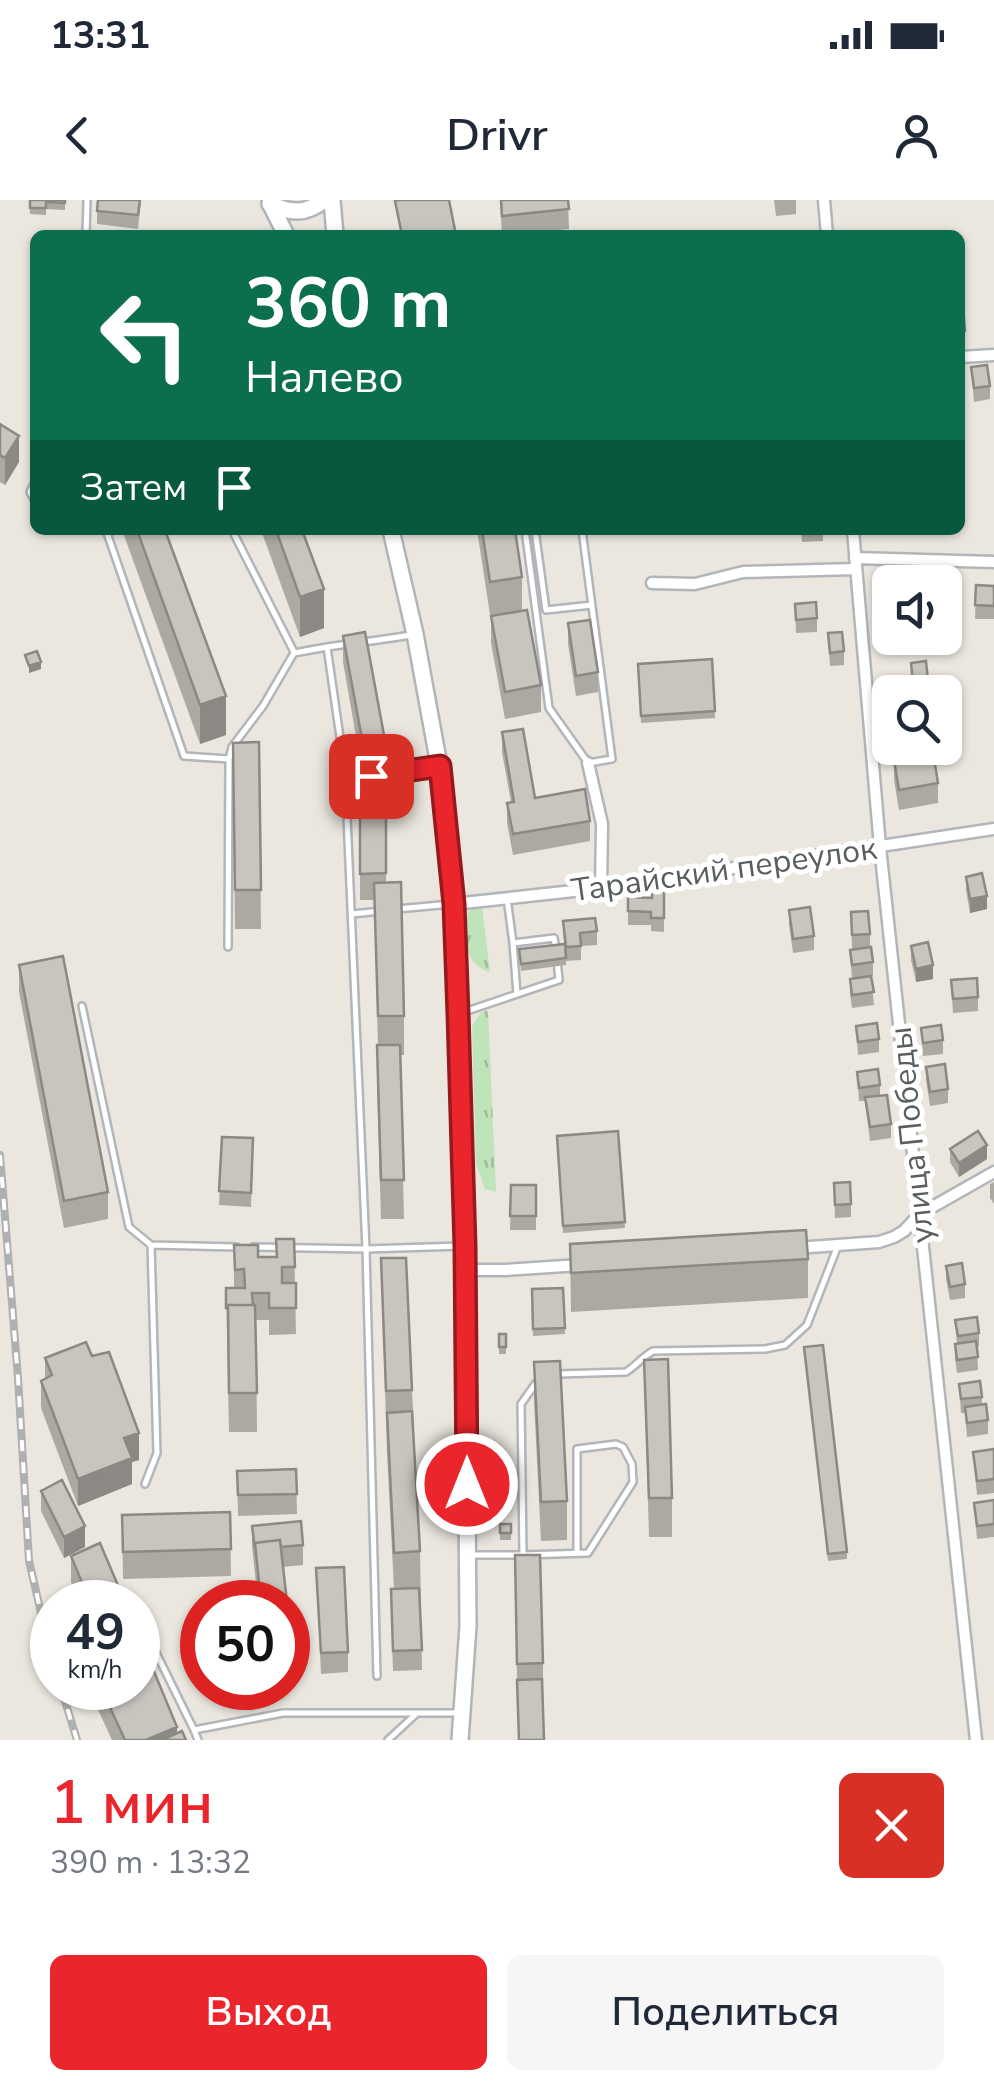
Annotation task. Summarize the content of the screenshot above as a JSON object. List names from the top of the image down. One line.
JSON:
{"streets":{"street":["Тарайский переулок","улица Победы"]},"crossings":[["Тарайский переулок","улица Победы"]],"page":{"status":"13:31","header":"Drivr","turn":["360 m","Налево"],"then":"Затем","speed":"49 km/h","limit":"50","heading":["1 мин","390 m · 13:32"],"buttons":["Выход","Поделиться"]}}
